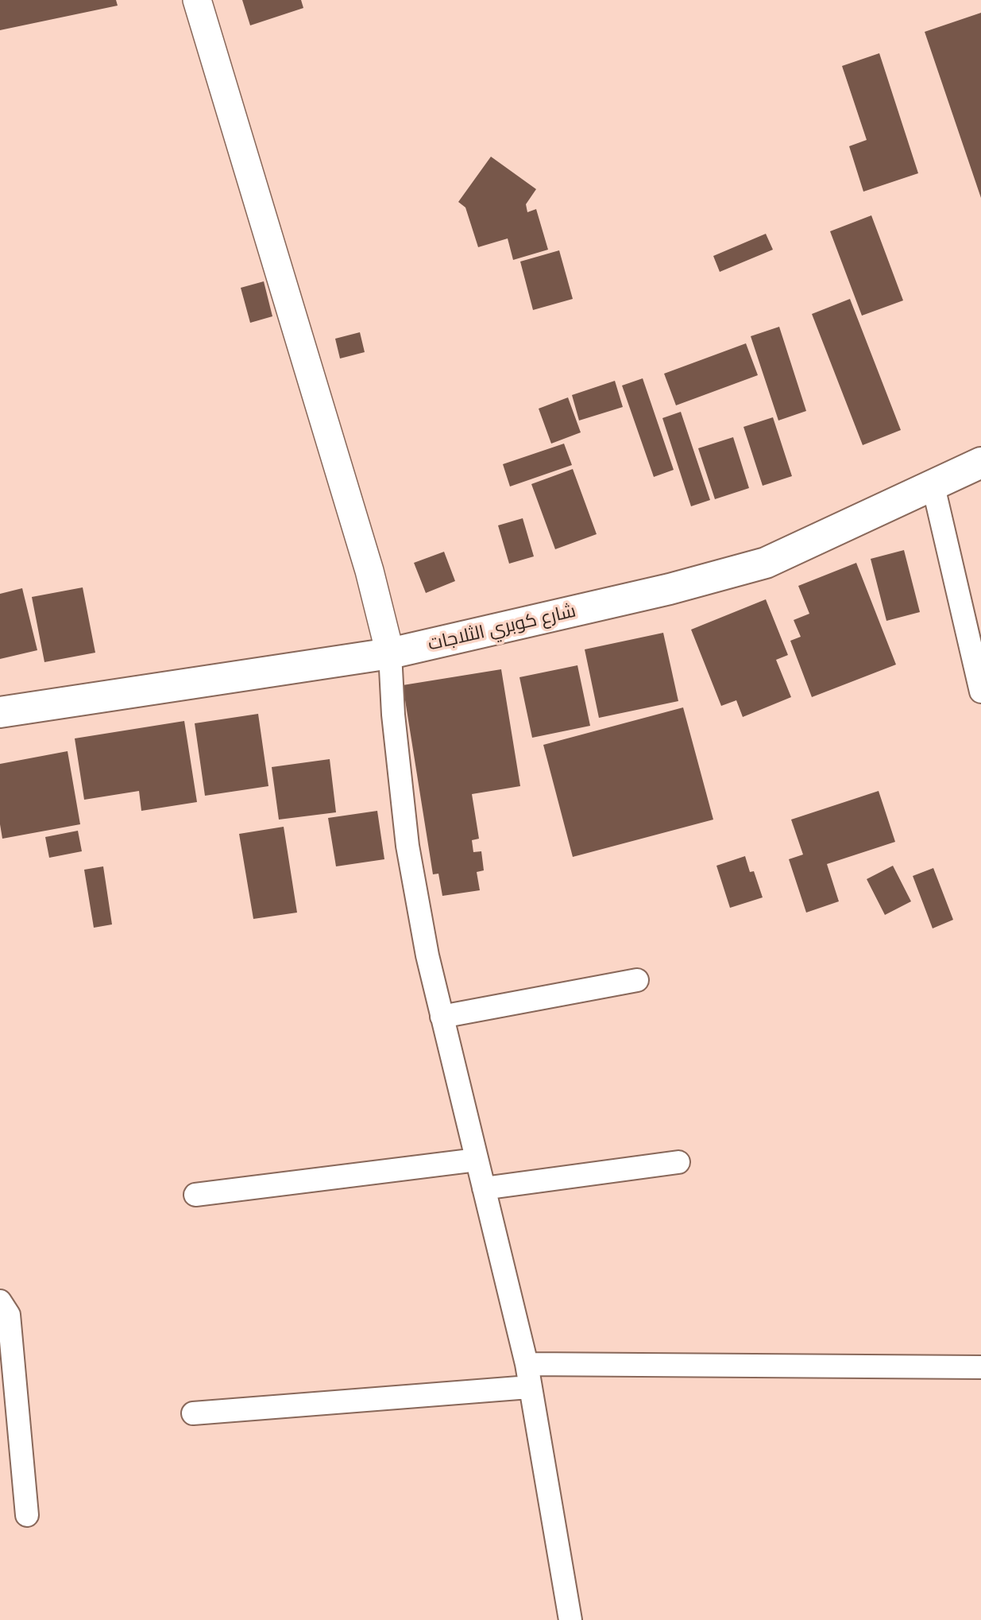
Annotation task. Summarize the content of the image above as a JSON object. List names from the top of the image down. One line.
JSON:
{"streets":{"main road":["شارع كوبري الثلاجات"]}}
